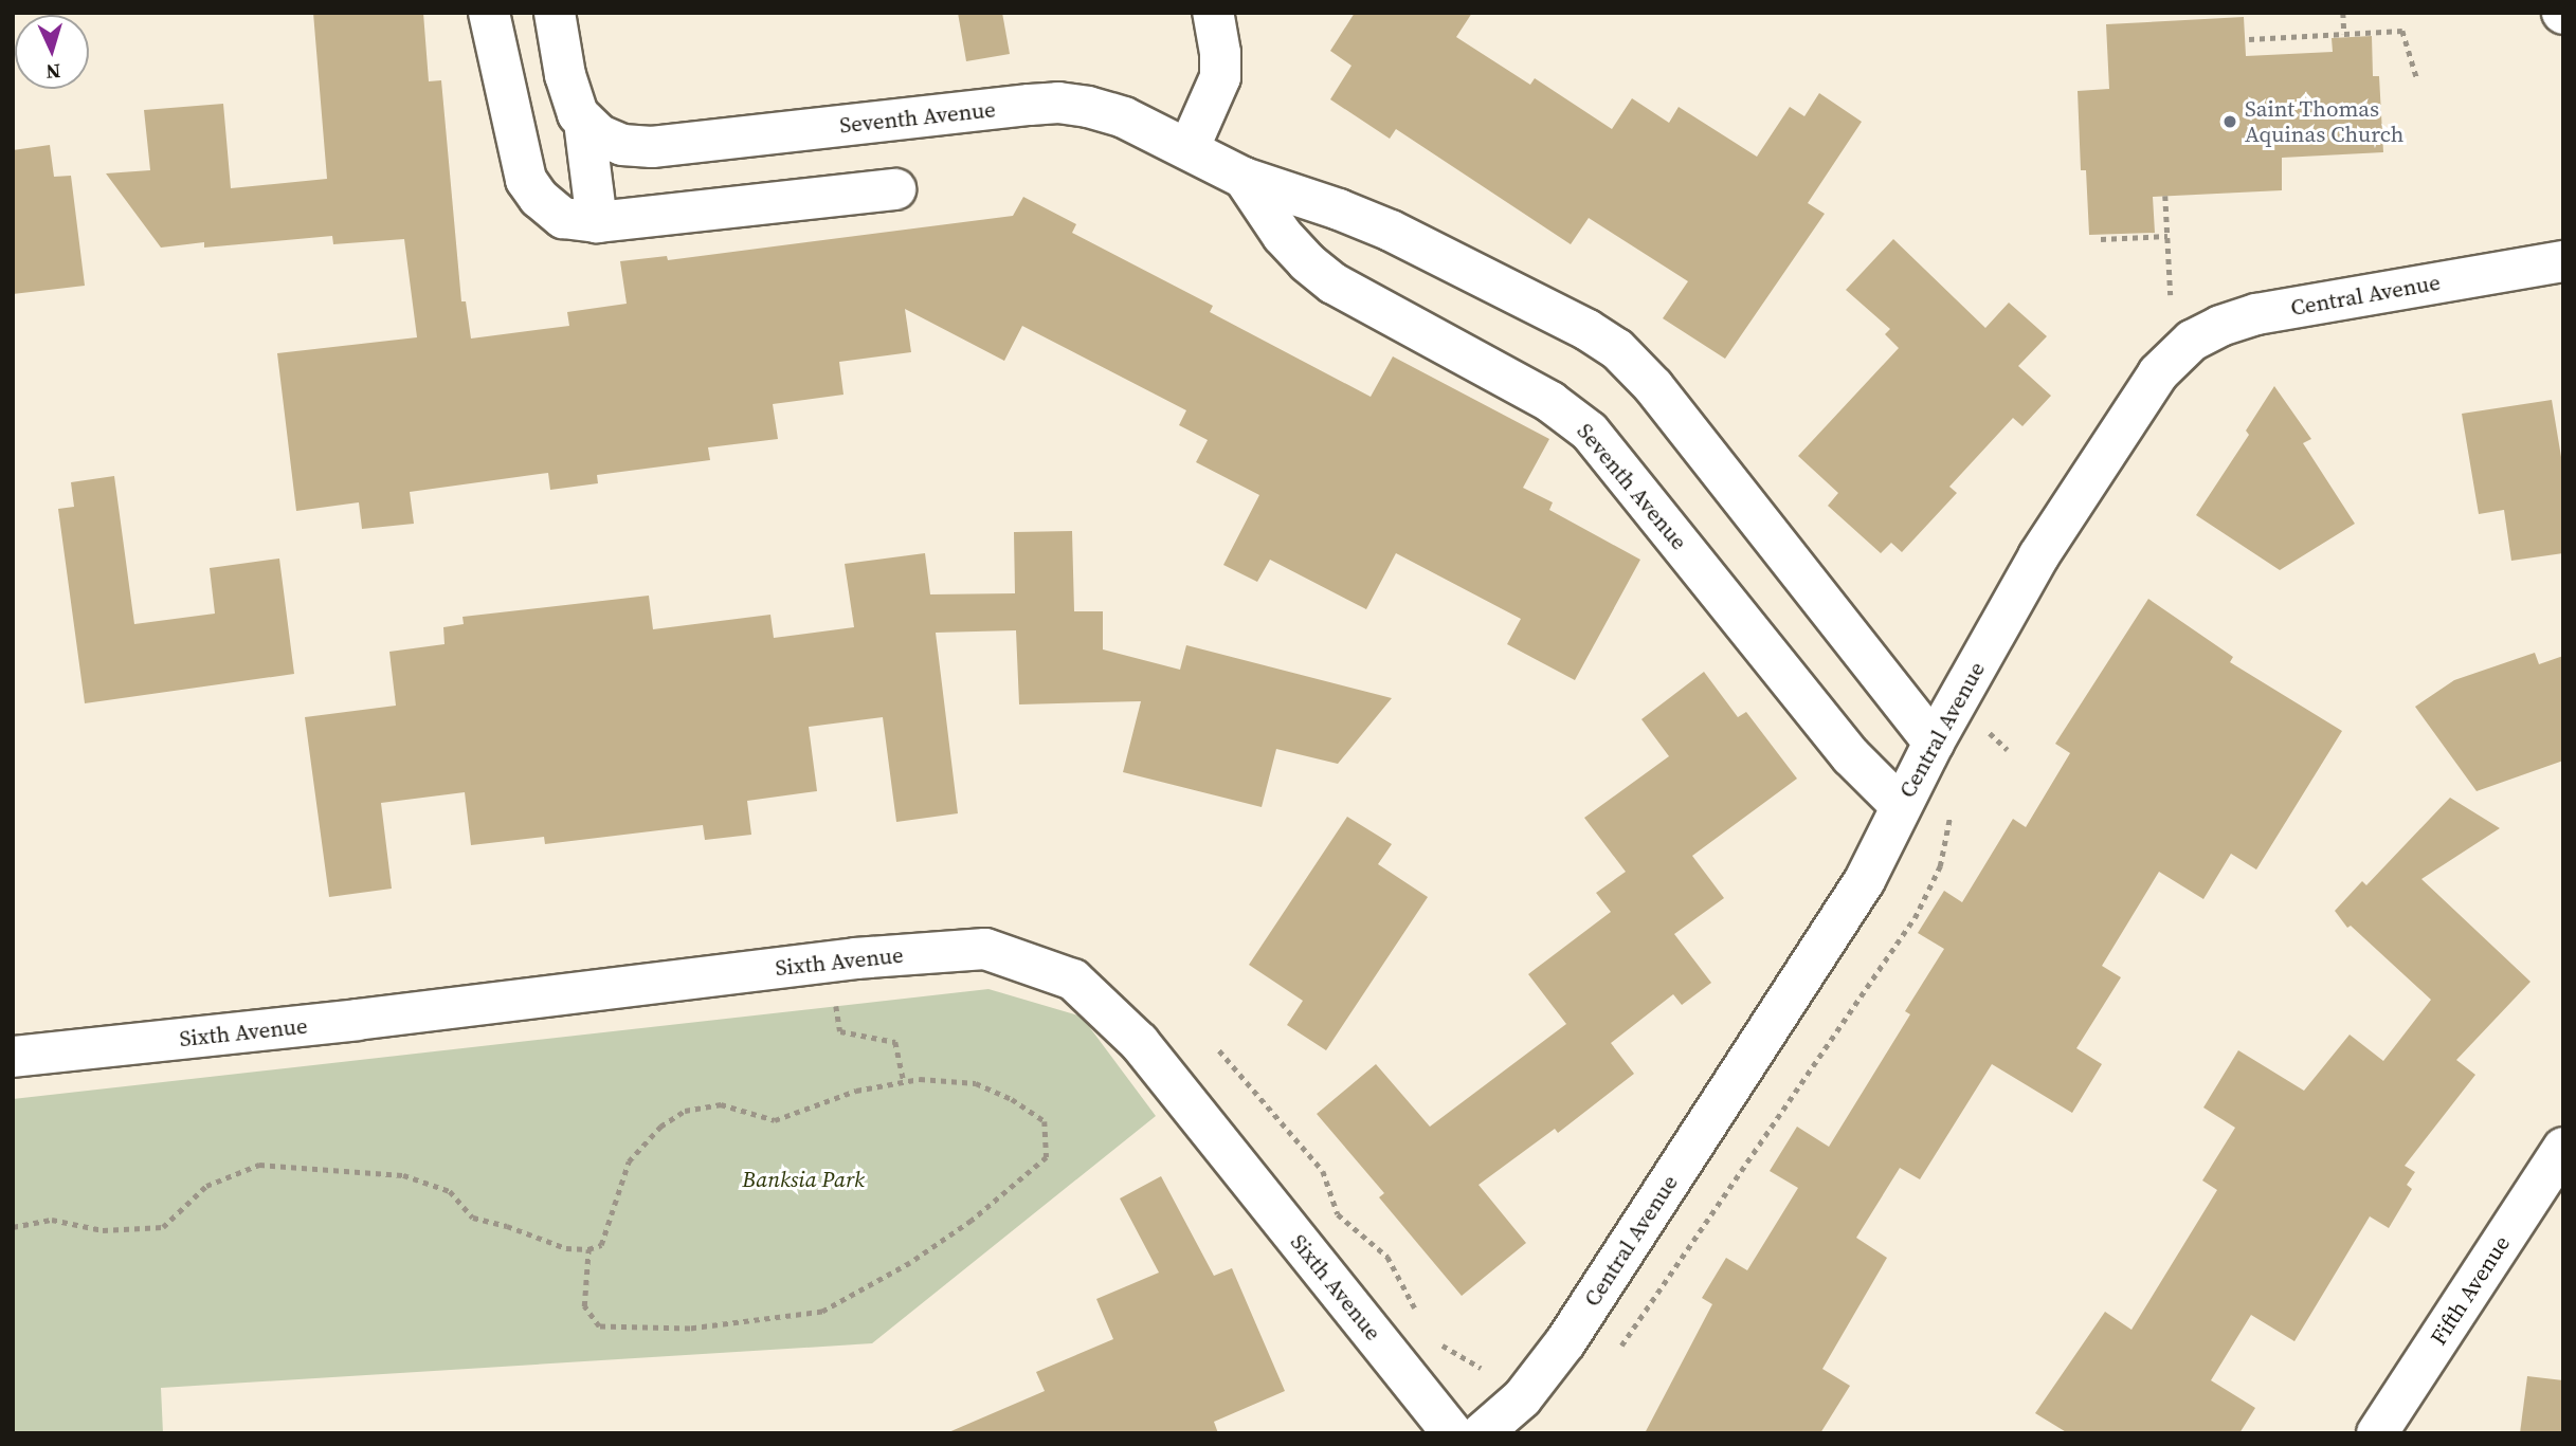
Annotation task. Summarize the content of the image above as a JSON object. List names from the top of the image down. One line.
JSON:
{"streets":{"street":["Seventh Avenue","Central Avenue","Sixth Avenue","Fifth Avenue"]},"crossings":[["Seventh Avenue","Central Avenue"]],"parks":["Banksia Park"],"places":["Saint Thomas Aquinas Church"],"north":"bottom"}
